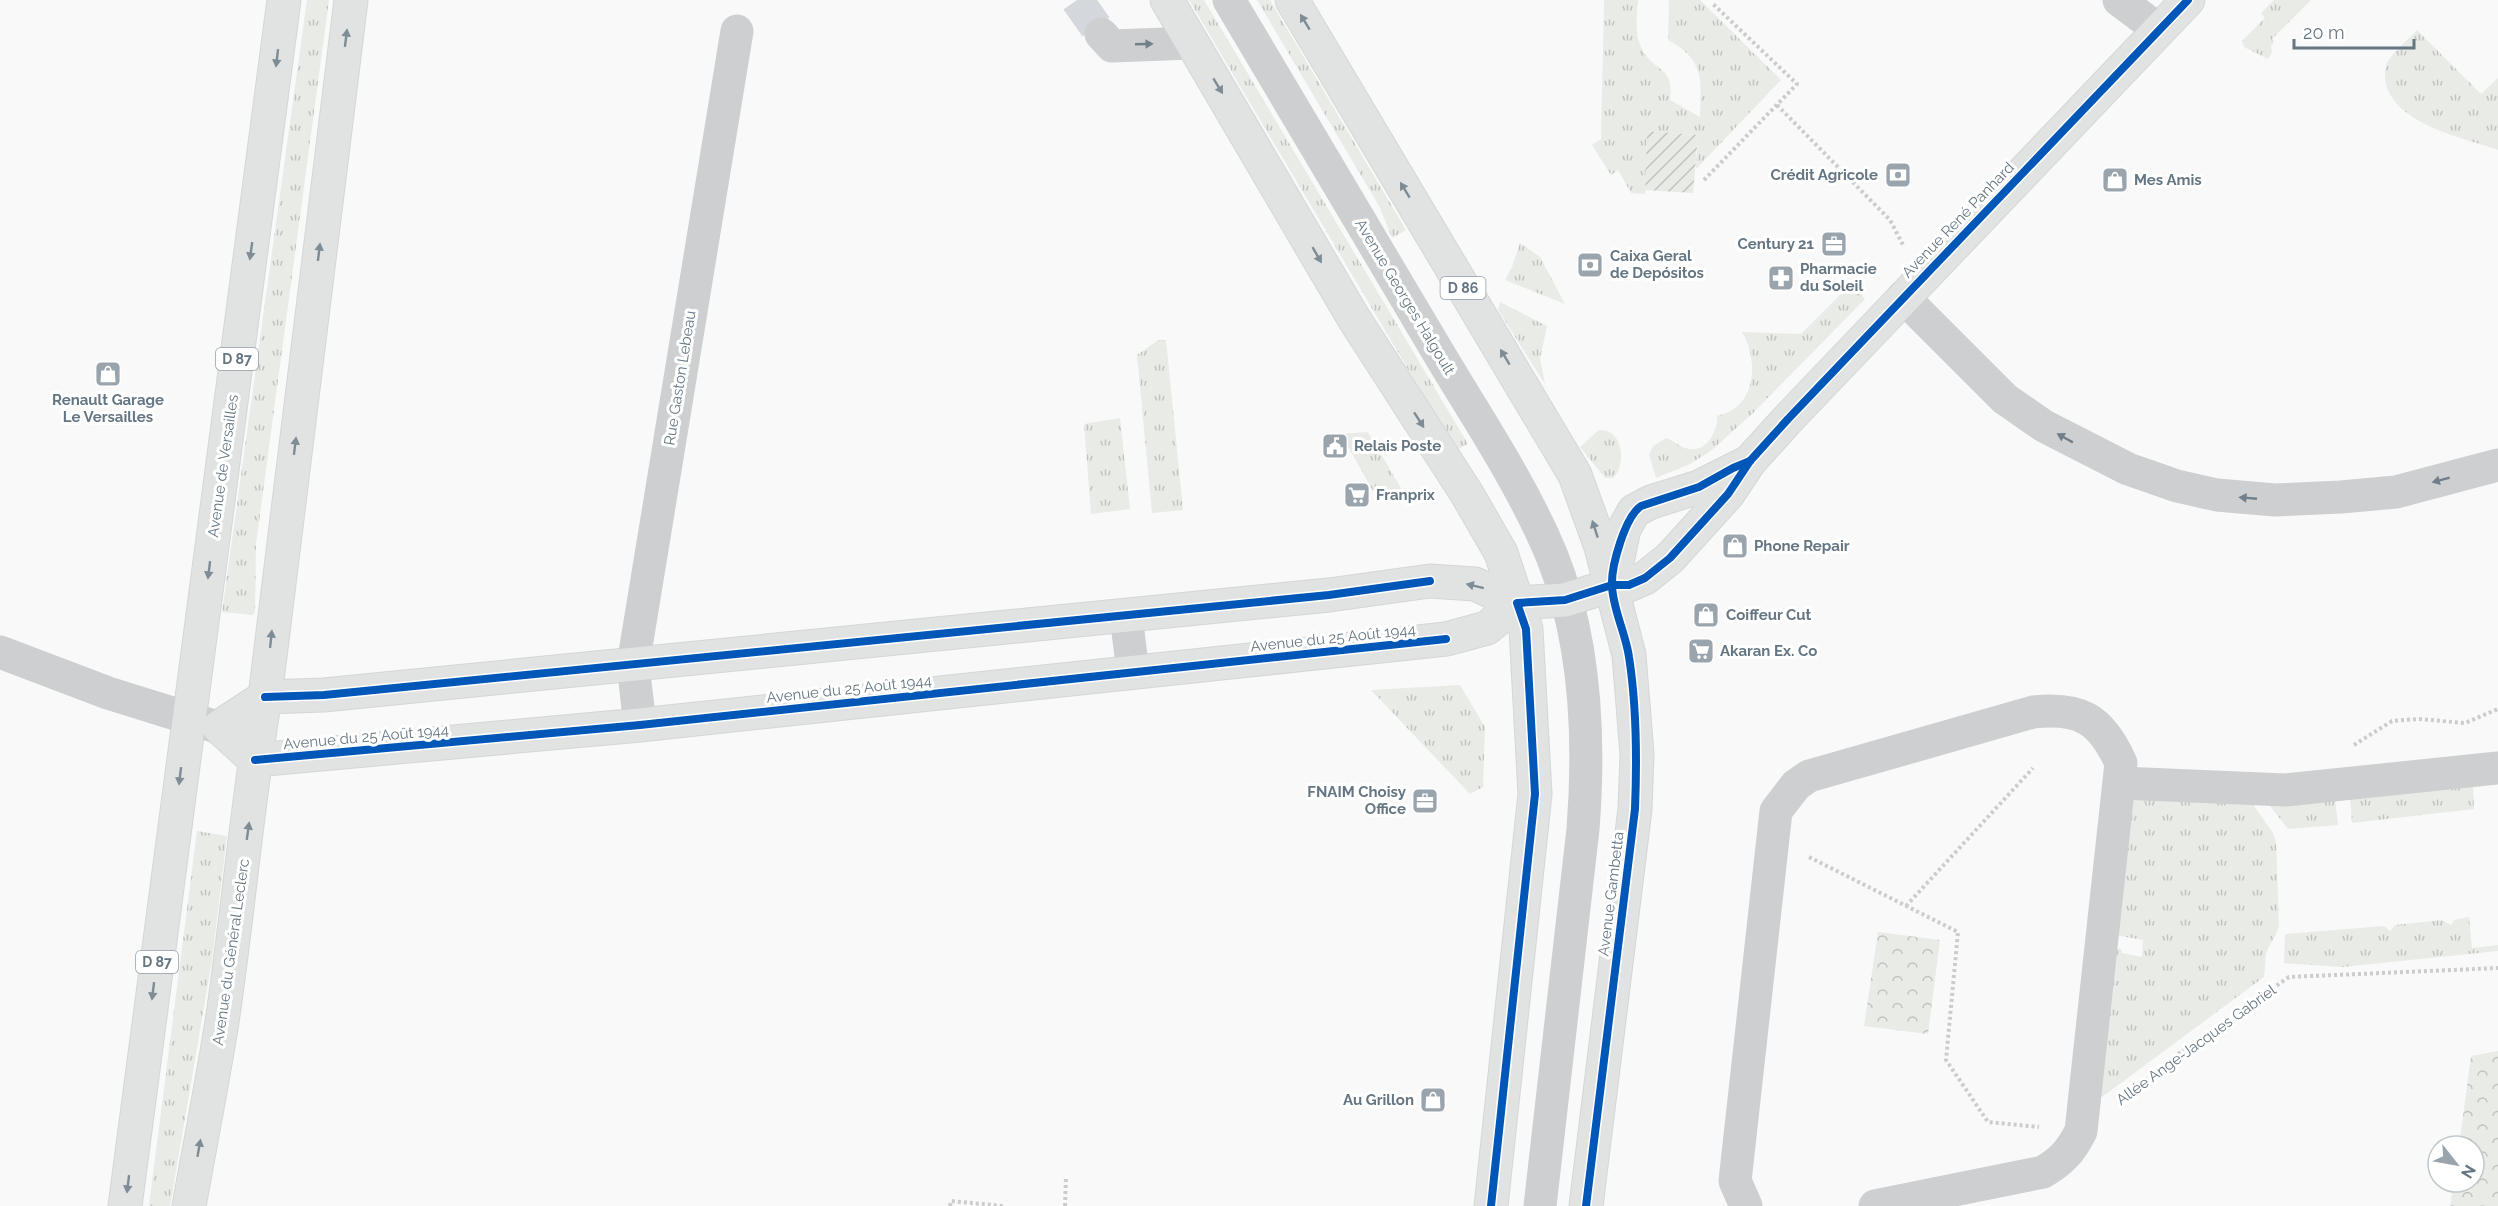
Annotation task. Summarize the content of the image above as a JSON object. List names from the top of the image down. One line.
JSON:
{"streets":{"main road":["Avenue René Panhard","D 86","D 87","Avenue de Versailles","Avenue du 25 Août 1944","Avenue Gambetta","Avenue du Général Leclerc"],"street":["Avenue Georges Halgoult","Rue Gaston Lebeau"],"path":["Allée Ange-Jacques Gabriel"]},"crossings":[["Avenue René Panhard","D 86"],["Avenue René Panhard","Avenue Georges Halgoult"],["Avenue René Panhard","Avenue du 25 Août 1944"],["Avenue René Panhard","Avenue Gambetta"],["D 86","Avenue Gambetta"],["D 87","Avenue de Versailles"],["Rue Gaston Lebeau","Avenue du 25 Août 1944"],["Avenue du 25 Août 1944","Avenue du Général Leclerc"]],"places":{"bank":["Crédit Agricole","Caixa Geral de Depósitos"],"shop":["Mes Amis","Renault Garage Le Versailles","Phone Repair","Coiffeur Cut","Au Grillon"],"office":["Century 21","FNAIM Choisy Office"],"pharmacy":["Pharmacie du Soleil"],"public building":["Relais Poste"],"supermarket":["Franprix","Akaran Ex. Co"]},"scale_bar":"20 m","north":"bottom right"}
